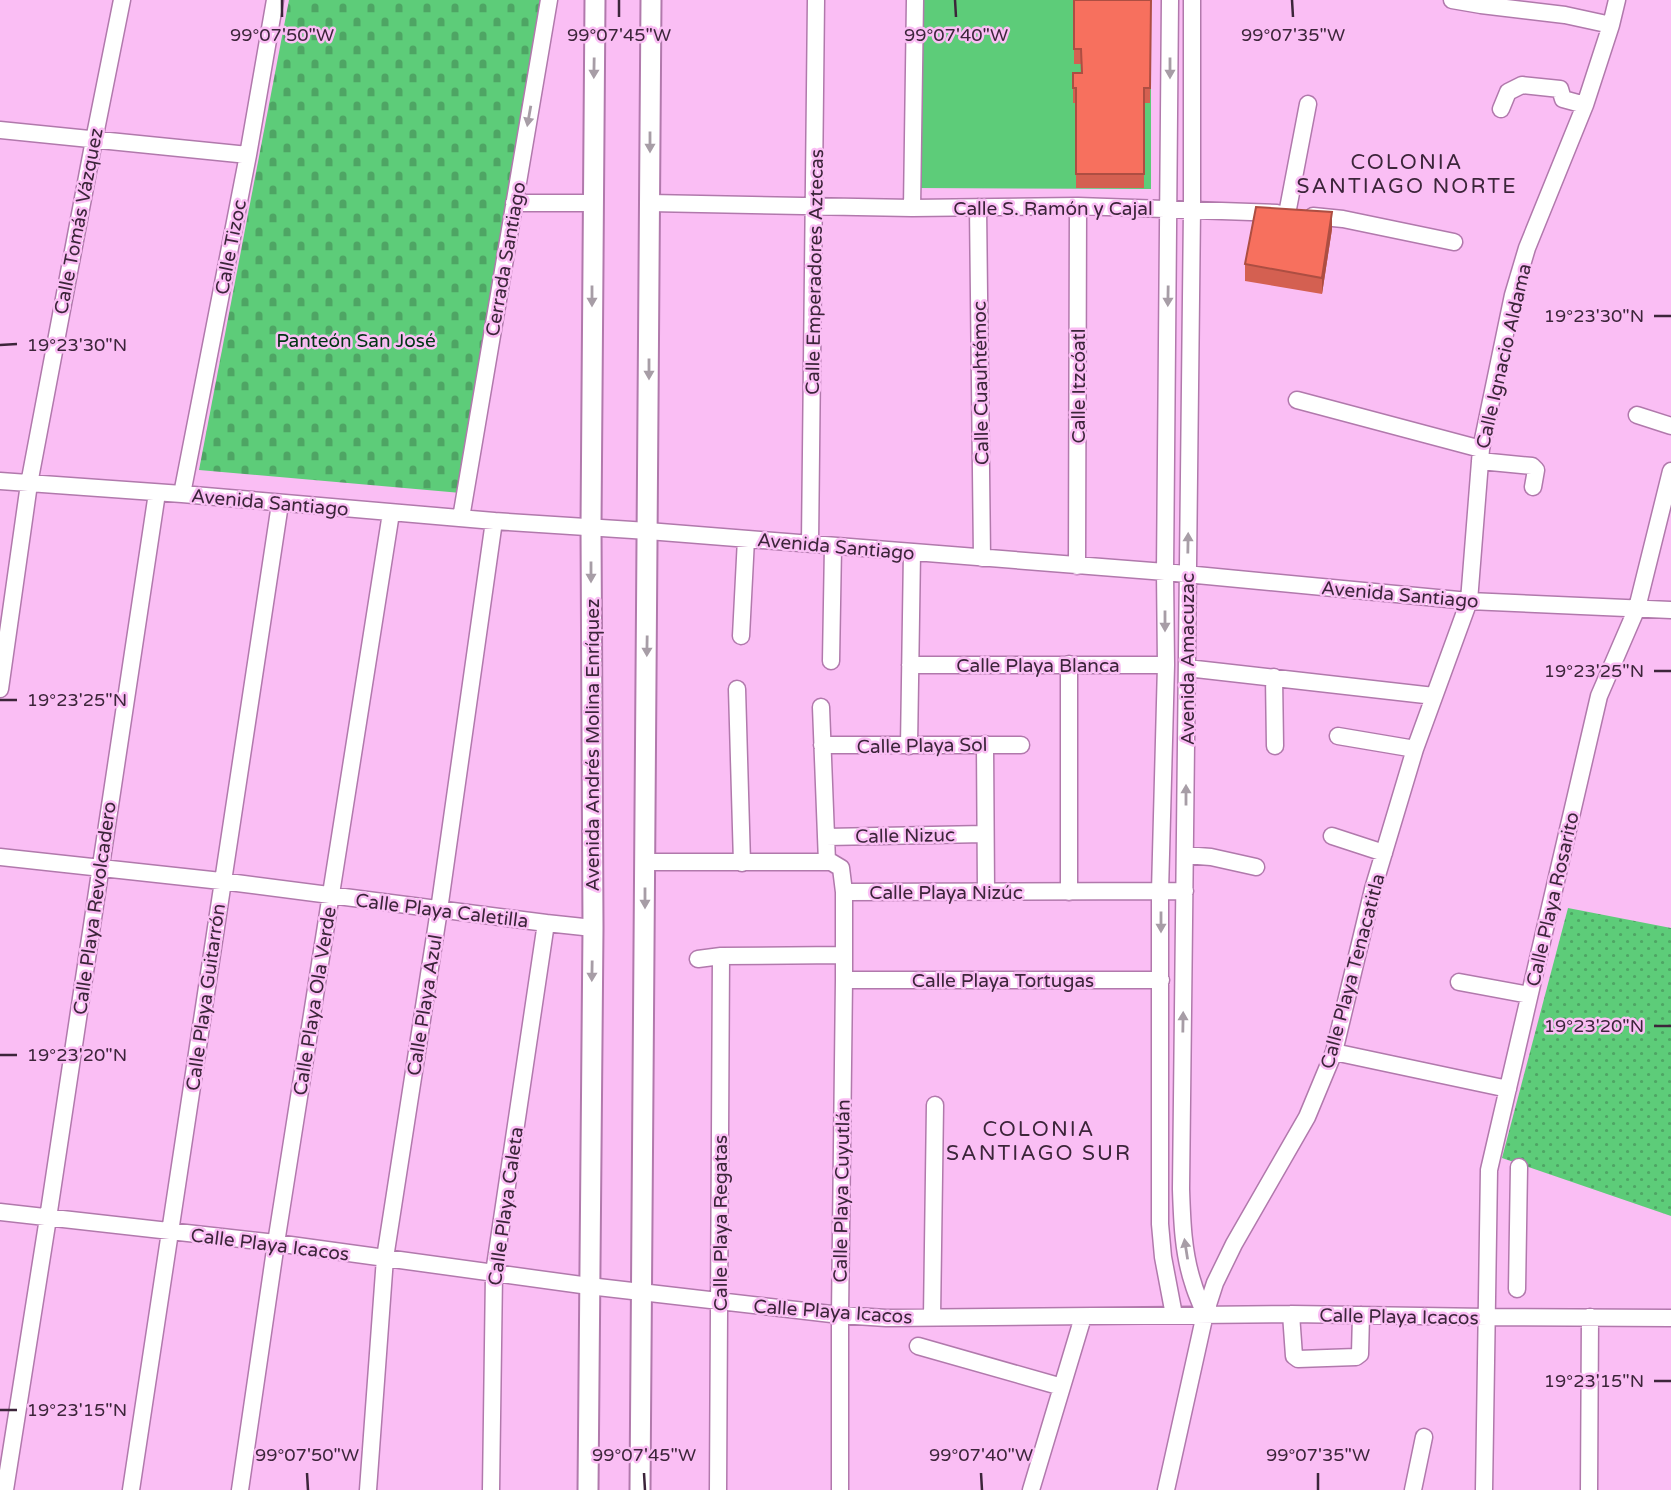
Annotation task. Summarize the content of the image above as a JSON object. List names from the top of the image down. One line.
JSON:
{"streets":{"main road":["Avenida Andrés Molina Enríquez"],"street":["Calle S. Ramón y Cajal","Calle Tomás Vázquez","Calle Tizoc","Cerrada Santiago","Calle Emperadores Aztecas","Calle Ignacio Aldama","Calle Cuauhtémoc","Calle Itzcóatl","Avenida Santiago","Avenida Amacuzac","Calle Playa Blanca","Calle Playa Sol","Calle Nizuc","Calle Playa Nizúc","Calle Playa Rosarito","Calle Playa Revolcadero","Calle Playa Caletilla","Calle Playa Tenacatitla","Calle Playa Tortugas","Calle Playa Guitarrón","Calle Playa Ola Verde","Calle Playa Azul","Calle Playa Cuyutlán","Calle Playa Caleta","Calle Playa Regatas","Calle Playa Icacos"]},"crossings":[["Calle S. Ramón y Cajal","Calle Emperadores Aztecas"],["Calle S. Ramón y Cajal","Calle Cuauhtémoc"],["Calle S. Ramón y Cajal","Calle Itzcóatl"],["Calle S. Ramón y Cajal","Avenida Amacuzac"],["Calle Tomás Vázquez","Avenida Santiago"],["Calle Tizoc","Avenida Santiago"],["Cerrada Santiago","Avenida Santiago"],["Calle Emperadores Aztecas","Avenida Santiago"],["Calle Ignacio Aldama","Avenida Santiago"],["Calle Ignacio Aldama","Calle Playa Tenacatitla"],["Calle Cuauhtémoc","Avenida Santiago"],["Calle Itzcóatl","Avenida Santiago"],["Avenida Santiago","Avenida Amacuzac"],["Avenida Santiago","Avenida Andrés Molina Enríquez"],["Avenida Santiago","Calle Playa Rosarito"],["Avenida Santiago","Calle Playa Revolcadero"],["Avenida Santiago","Calle Playa Tenacatitla"],["Avenida Santiago","Calle Playa Guitarrón"],["Avenida Santiago","Calle Playa Ola Verde"],["Avenida Santiago","Calle Playa Azul"],["Avenida Amacuzac","Calle Playa Blanca"],["Avenida Amacuzac","Calle Playa Nizúc"],["Avenida Amacuzac","Calle Playa Tenacatitla"],["Avenida Amacuzac","Calle Playa Tortugas"],["Avenida Amacuzac","Calle Playa Icacos"],["Avenida Andrés Molina Enríquez","Calle Playa Caletilla"],["Avenida Andrés Molina Enríquez","Calle Playa Icacos"],["Calle Playa Nizúc","Calle Playa Cuyutlán"],["Calle Playa Rosarito","Calle Playa Icacos"],["Calle Playa Revolcadero","Calle Playa Caletilla"],["Calle Playa Revolcadero","Calle Playa Icacos"],["Calle Playa Caletilla","Calle Playa Guitarrón"],["Calle Playa Caletilla","Calle Playa Ola Verde"],["Calle Playa Caletilla","Calle Playa Azul"],["Calle Playa Caletilla","Calle Playa Caleta"],["Calle Playa Tenacatitla","Calle Playa Icacos"],["Calle Playa Tortugas","Calle Playa Cuyutlán"],["Calle Playa Guitarrón","Calle Playa Icacos"],["Calle Playa Ola Verde","Calle Playa Icacos"],["Calle Playa Azul","Calle Playa Icacos"],["Calle Playa Cuyutlán","Calle Playa Icacos"],["Calle Playa Caleta","Calle Playa Icacos"],["Calle Playa Regatas","Calle Playa Icacos"]],"one_way":["Cerrada Santiago"],"districts":["COLONIA SANTIAGO NORTE","COLONIA SANTIAGO SUR"],"parks":["Panteón San José"],"coordinates":["99°07'50\"W","99°07'45\"W","99°07'40\"W","99°07'35\"W","19°23'30\"N","19°23'25\"N","19°23'20\"N","19°23'15\"N"]}
